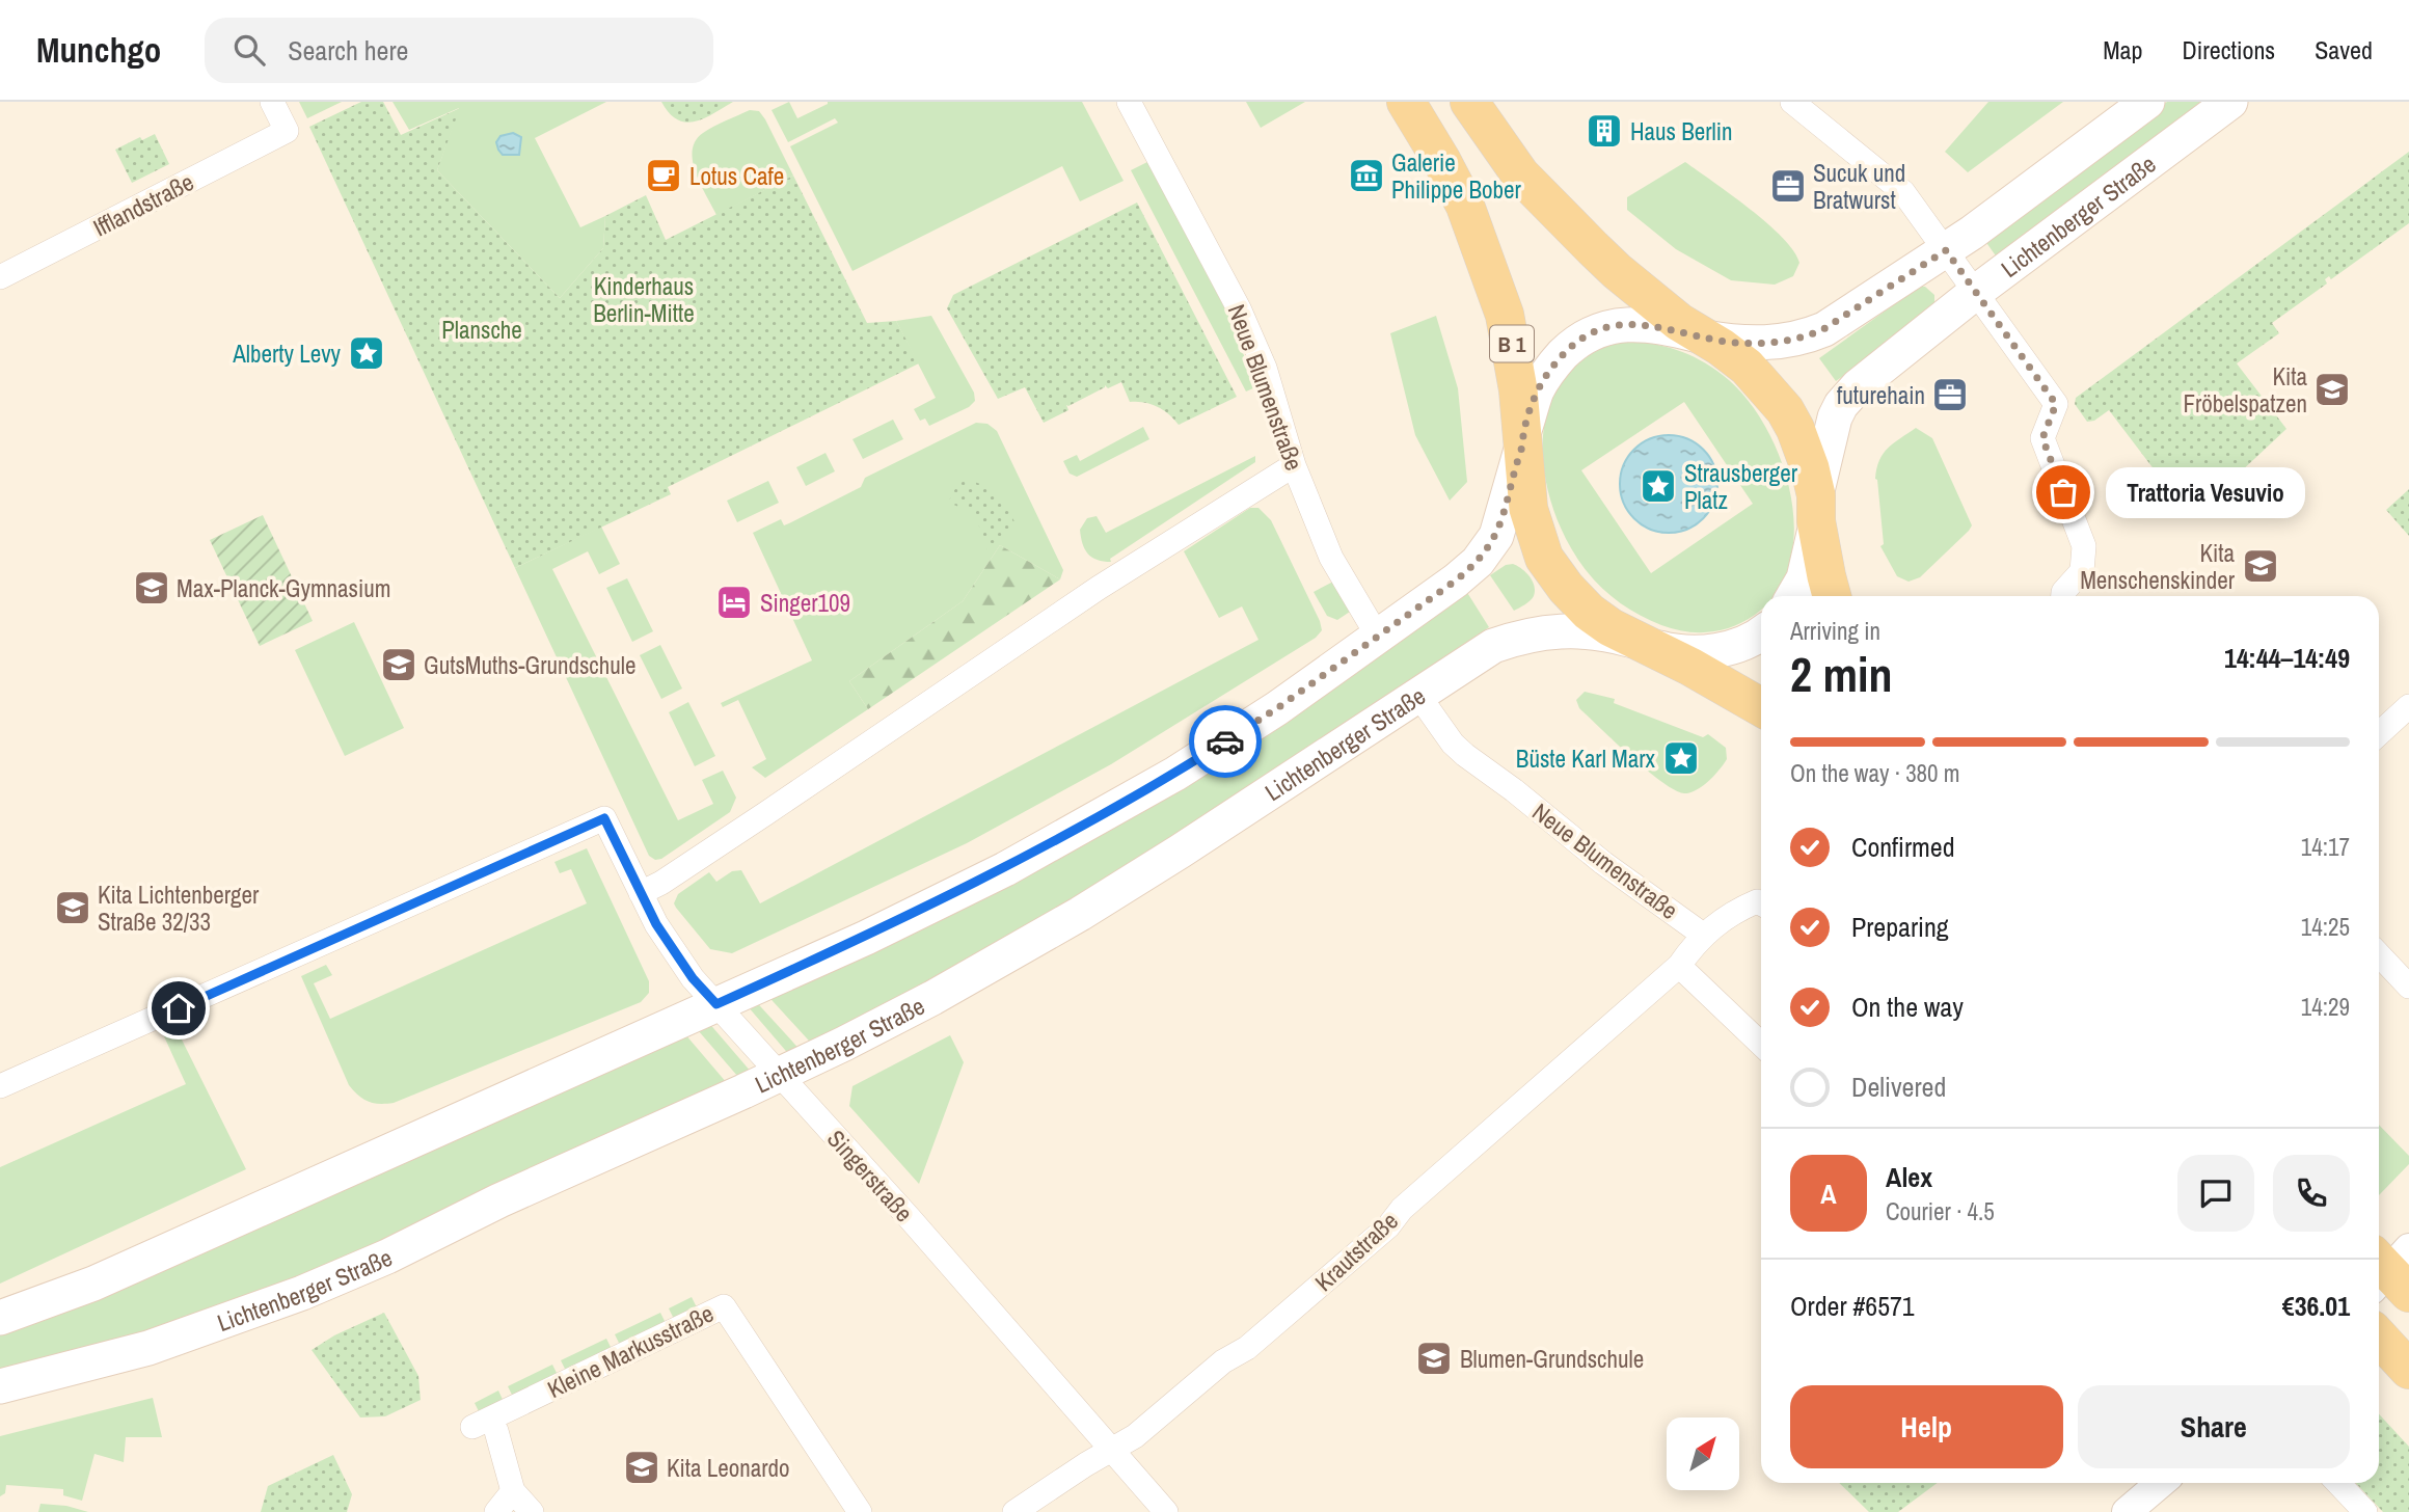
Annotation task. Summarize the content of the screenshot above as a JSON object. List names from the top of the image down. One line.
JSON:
{"streets":{"main road":["Lichtenberger Straße","B 1"],"street":["Ifflandstraße","Neue Blumenstraße","Singerstraße","Krautstraße","Kleine Markusstraße"]},"crossings":[["Lichtenberger Straße","B 1"],["Lichtenberger Straße","Neue Blumenstraße"],["Lichtenberger Straße","Singerstraße"],["Neue Blumenstraße","Krautstraße"],["Singerstraße","Krautstraße"]],"parks":["Kinderhaus Berlin-Mitte","Plansche"],"places":{"building":["Haus Berlin"],"cafe":["Lotus Cafe"],"museum":["Galerie Philippe Bober"],"office":["Sucuk und Bratwurst","futurehain"],"place":["Alberty Levy","Strausberger Platz","Büste Karl Marx"],"school or university":["Kita Fröbelspatzen","Kita Menschenskinder","Max-Planck-Gymnasium","GutsMuths-Grundschule","Kita Lichtenberger Straße 32/33","Blumen-Grundschule","Kita Leonardo"],"other":["Trattoria Vesuvio"],"hotel":["Singer109"]},"north":"top right","page":{"header":"Munchgo","search":"Search here","nav":["Map","Directions","Saved"],"bubble":"Trattoria Vesuvio","heading":["2 min","Arriving in","14:44–14:49"],"panel":["Alex","Courier · 4.5","Order #6571","€36.01"],"bar":"On the way · 380 m","list":[["Confirmed","14:17"],["Preparing","14:25"],["On the way","14:29"],"Delivered"],"round":"A","buttons":["Help","Share"]}}
